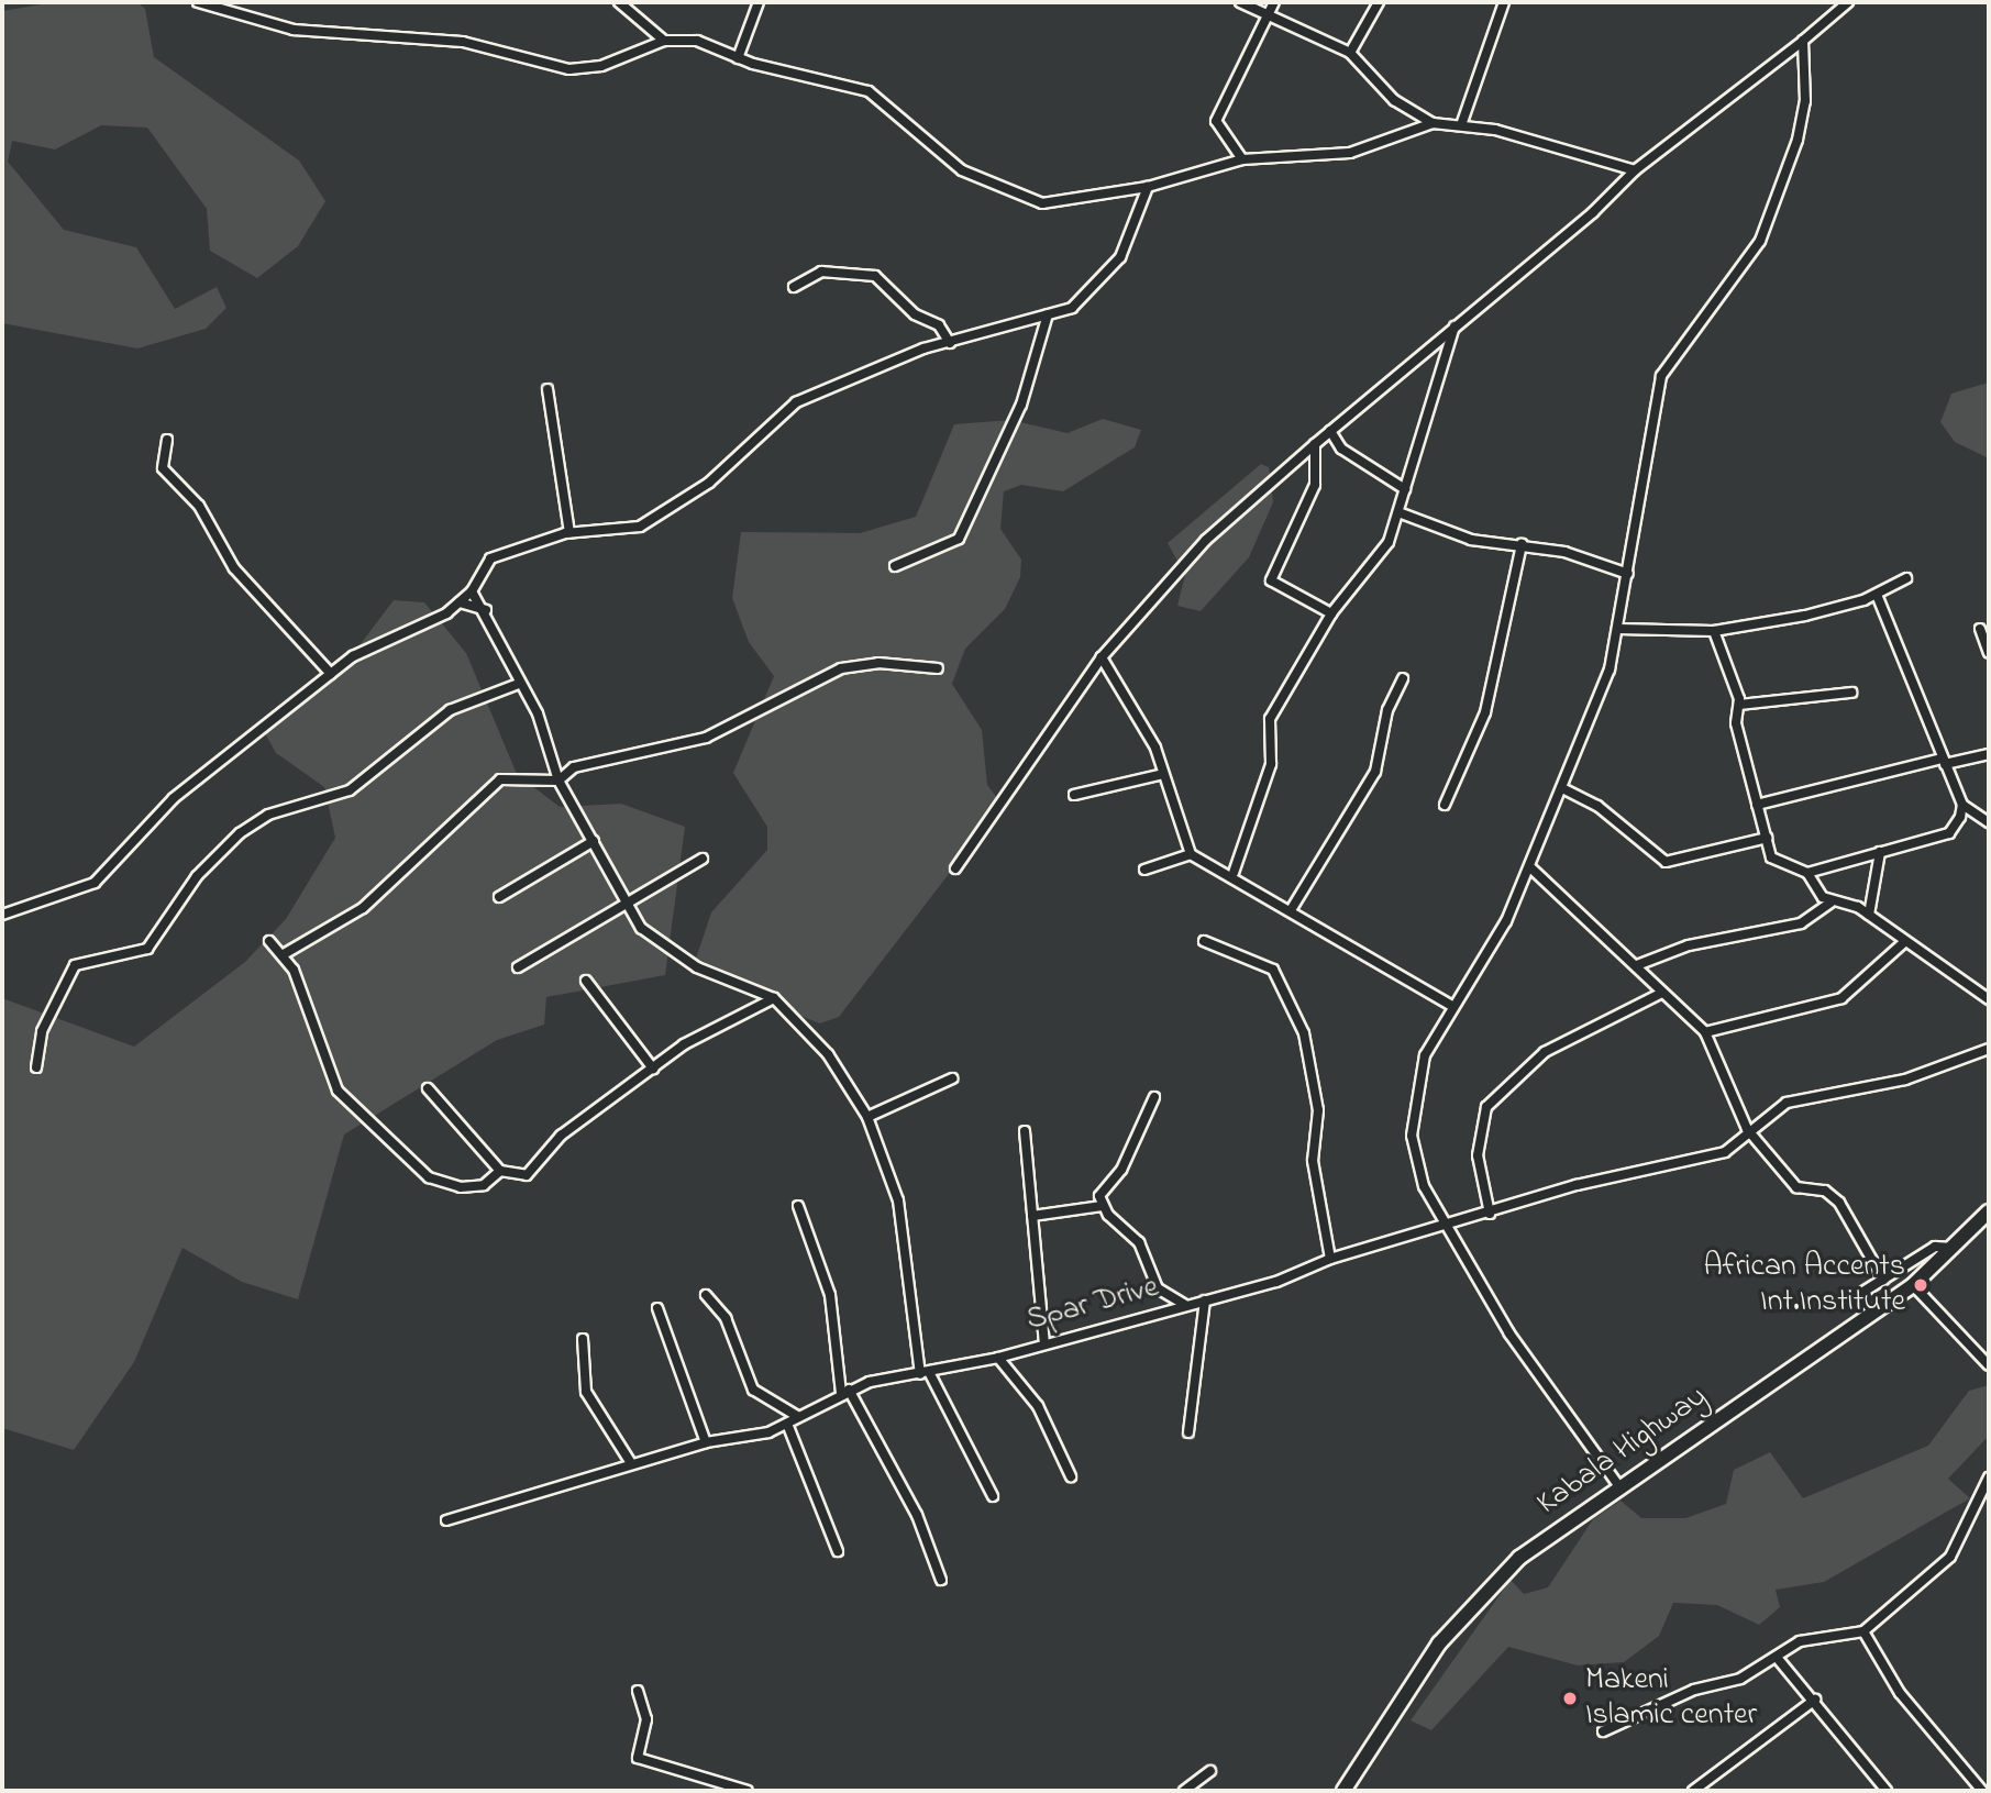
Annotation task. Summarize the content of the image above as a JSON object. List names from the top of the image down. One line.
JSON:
{"streets":{"main road":["Kabala Highway"],"street":["Spar Drive"]},"places":["African Accents Int.Institute","Makeni Islamic center"]}
